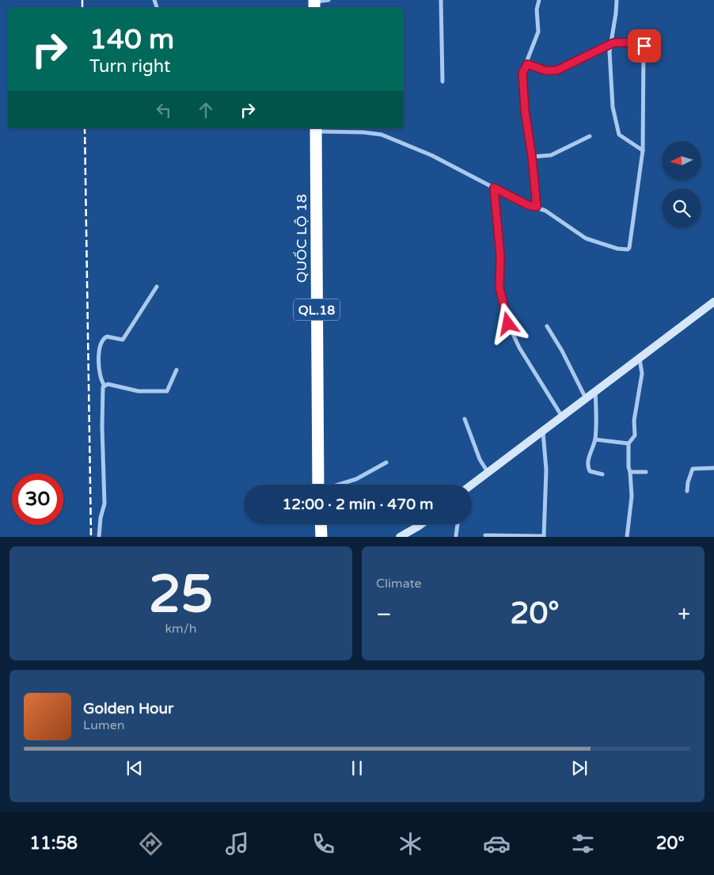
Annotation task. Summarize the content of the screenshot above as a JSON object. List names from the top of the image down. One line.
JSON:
{"streets":{"highway":["QUỐC LỘ 18","QL.18"]},"north":"left","page":{"turn":["140 m","Turn right"],"limit":"30","trip":"12:00 · 2 min · 470 m","tile":[["25","km/h"],"Climate"],"heat":["−","20°","+"],"song":["Golden Hour","Lumen"],"tabs":["11:58","20°"]}}
